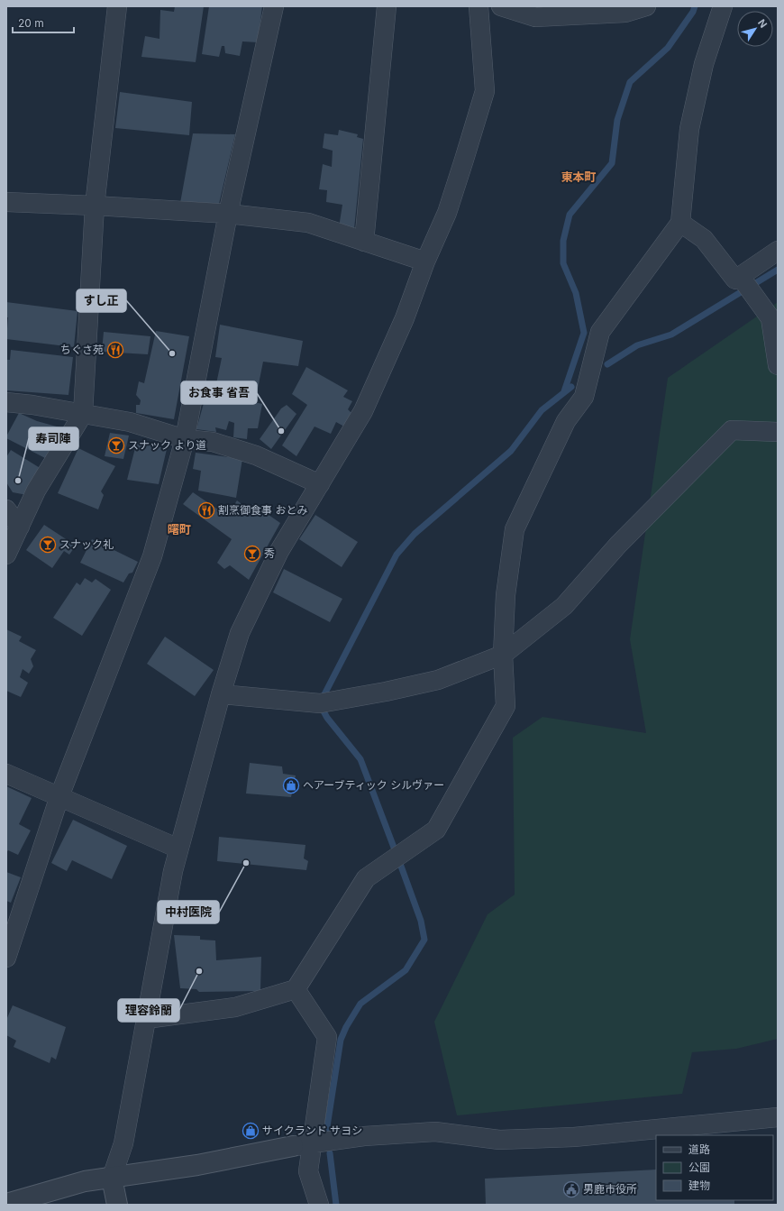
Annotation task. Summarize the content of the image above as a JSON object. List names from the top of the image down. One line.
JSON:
{"districts":["東本町","曙町"],"places":{"restaurant":["ちぐさ苑","割烹御食事 おとみ"],"other":["すし正","お食事 省吾","寿司陣","中村医院","理容鈴蘭"],"bar":["スナック より道","スナック礼","秀"],"shop":["ヘアーブティック シルヴァー","サイクランド サヨシ"],"public building":["男鹿市役所"]},"legend":["道路","公園","建物"],"scale_bar":"20 m","north":"top right"}
